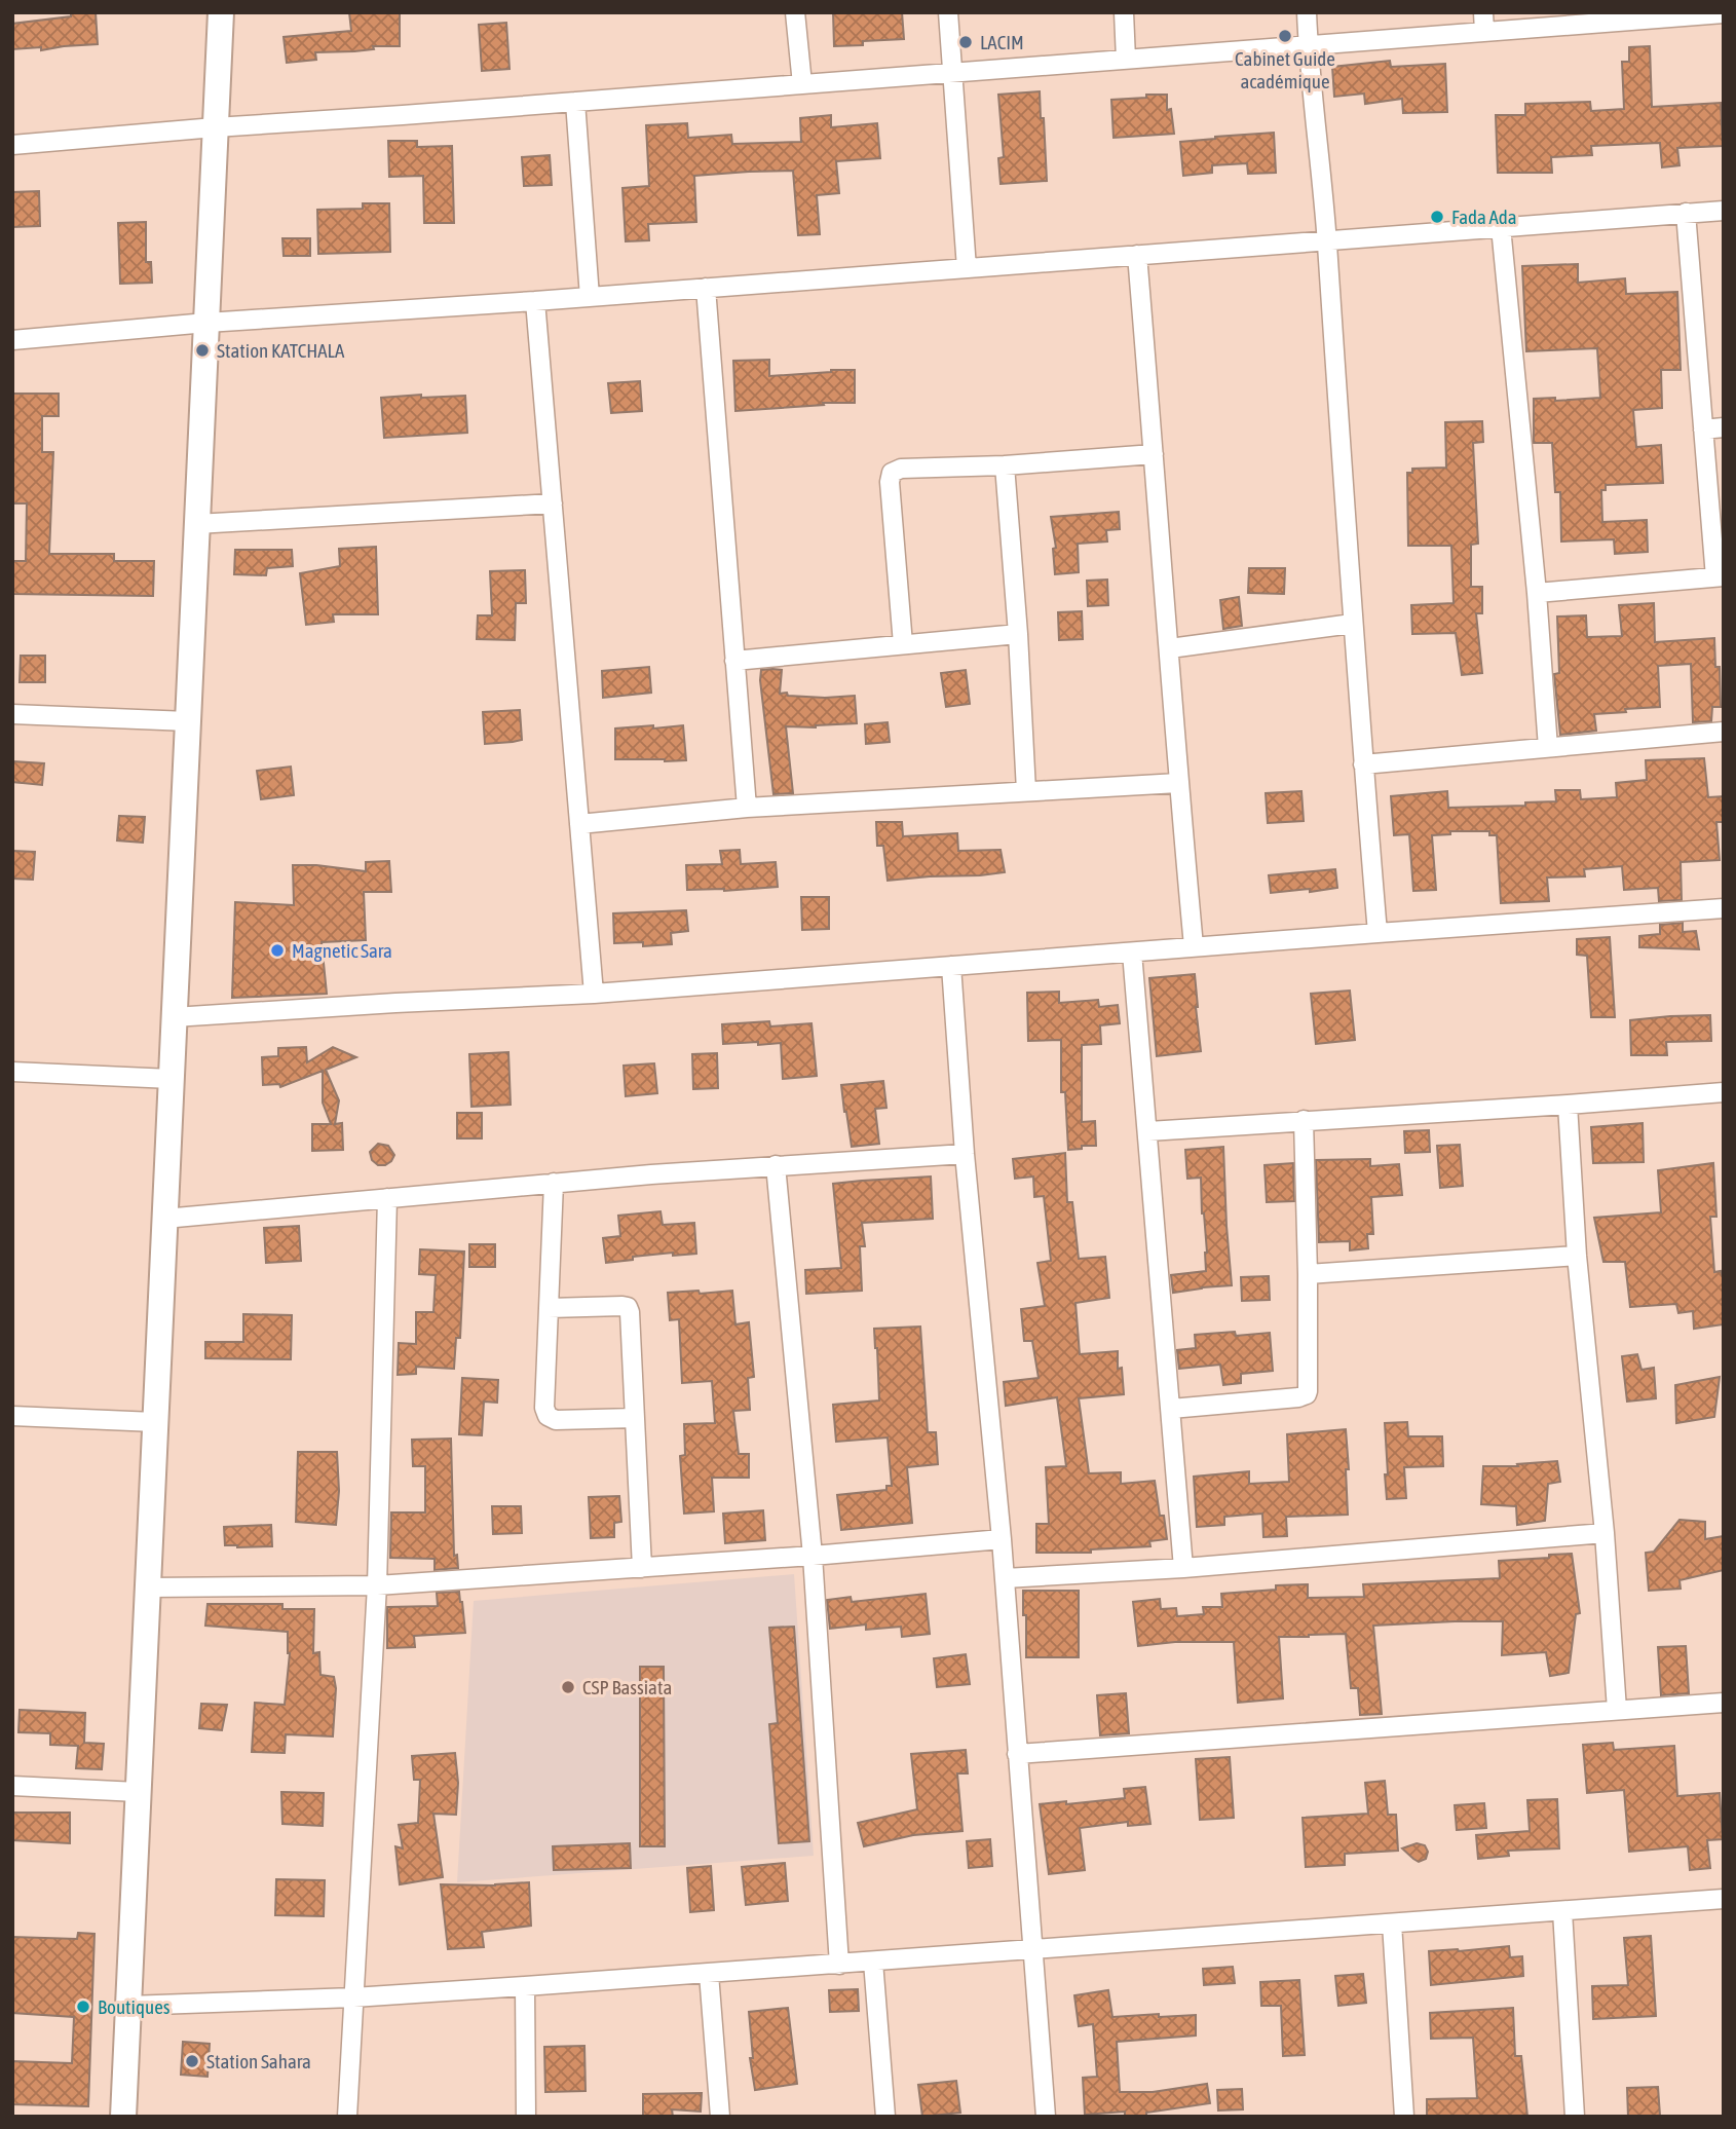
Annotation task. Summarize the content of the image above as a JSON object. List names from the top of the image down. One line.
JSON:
{"places":["Cabinet Guide académique","LACIM","Fada Ada","Station KATCHALA","Magnetic Sara","CSP Bassiata","Boutiques","Station Sahara"]}
